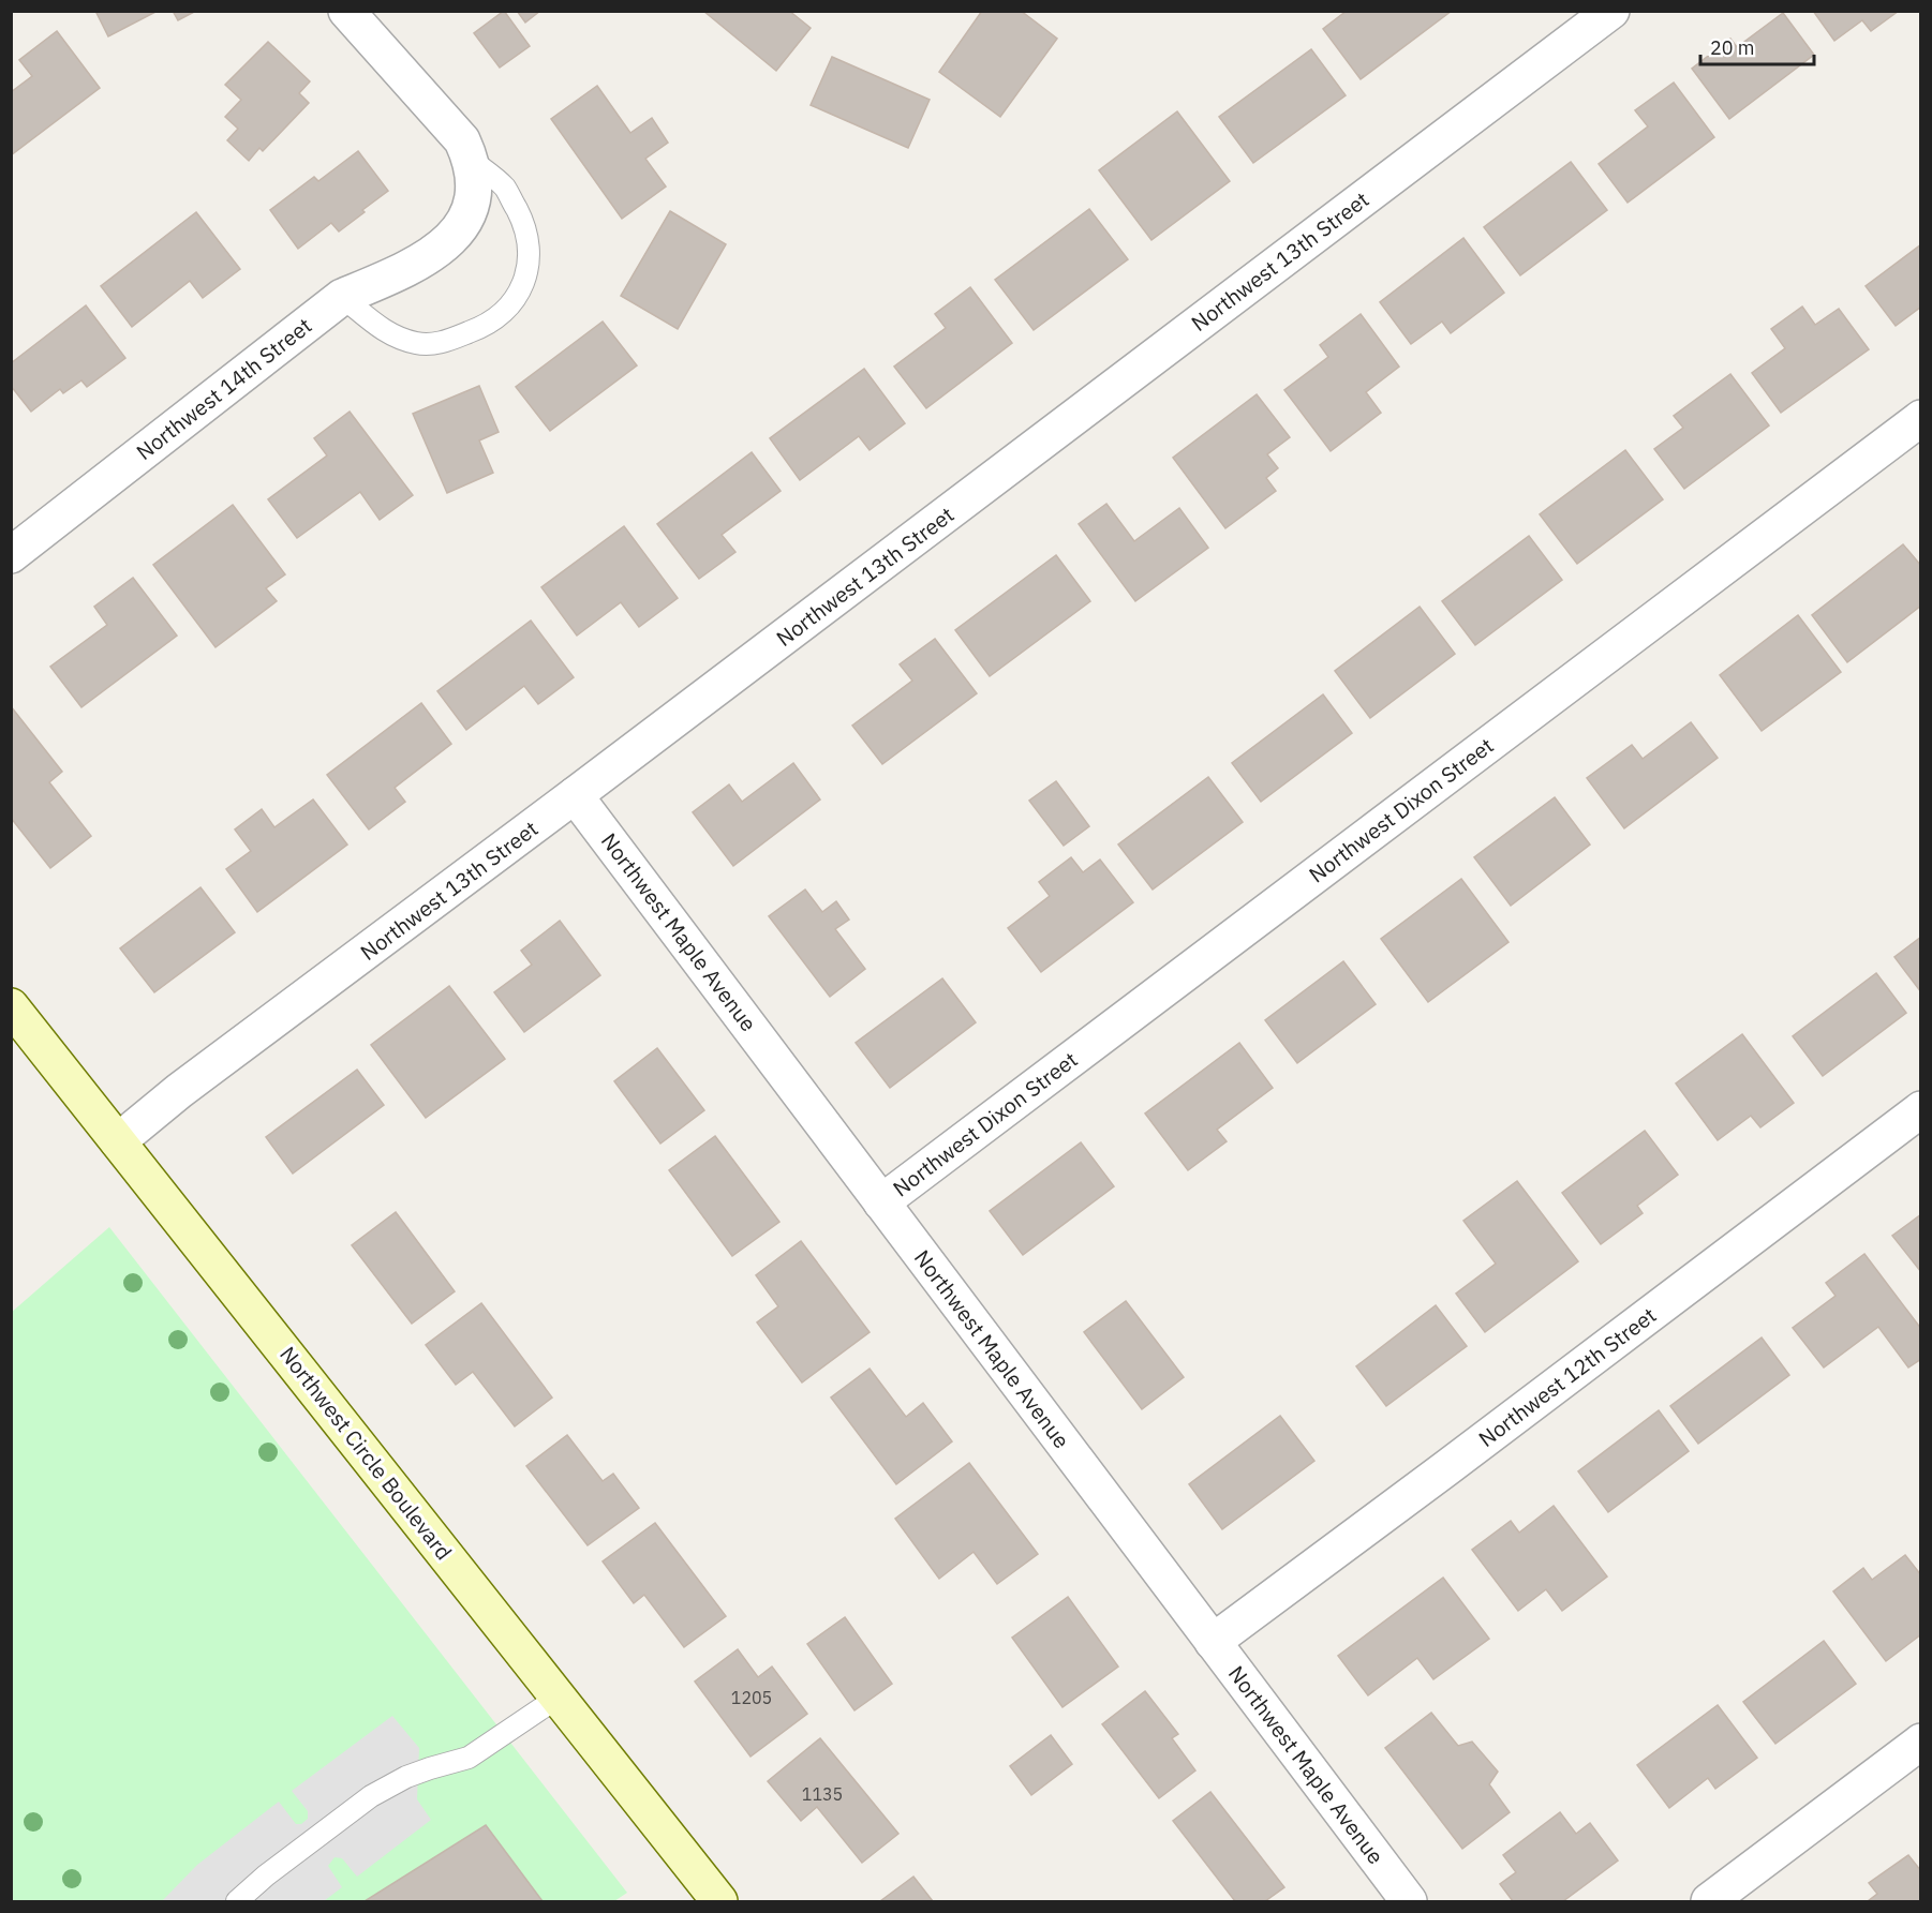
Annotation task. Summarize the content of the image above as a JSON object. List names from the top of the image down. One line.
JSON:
{"streets":{"main road":["Northwest Circle Boulevard"],"street":["Northwest 13th Street","Northwest 14th Street","Northwest Dixon Street","Northwest Maple Avenue","Northwest 12th Street"]},"crossings":[["Northwest 13th Street","Northwest Maple Avenue"],["Northwest 13th Street","Northwest Circle Boulevard"],["Northwest Dixon Street","Northwest Maple Avenue"],["Northwest Maple Avenue","Northwest 12th Street"]],"house_numbers":["1205","1135"],"scale_bar":"20 m"}
